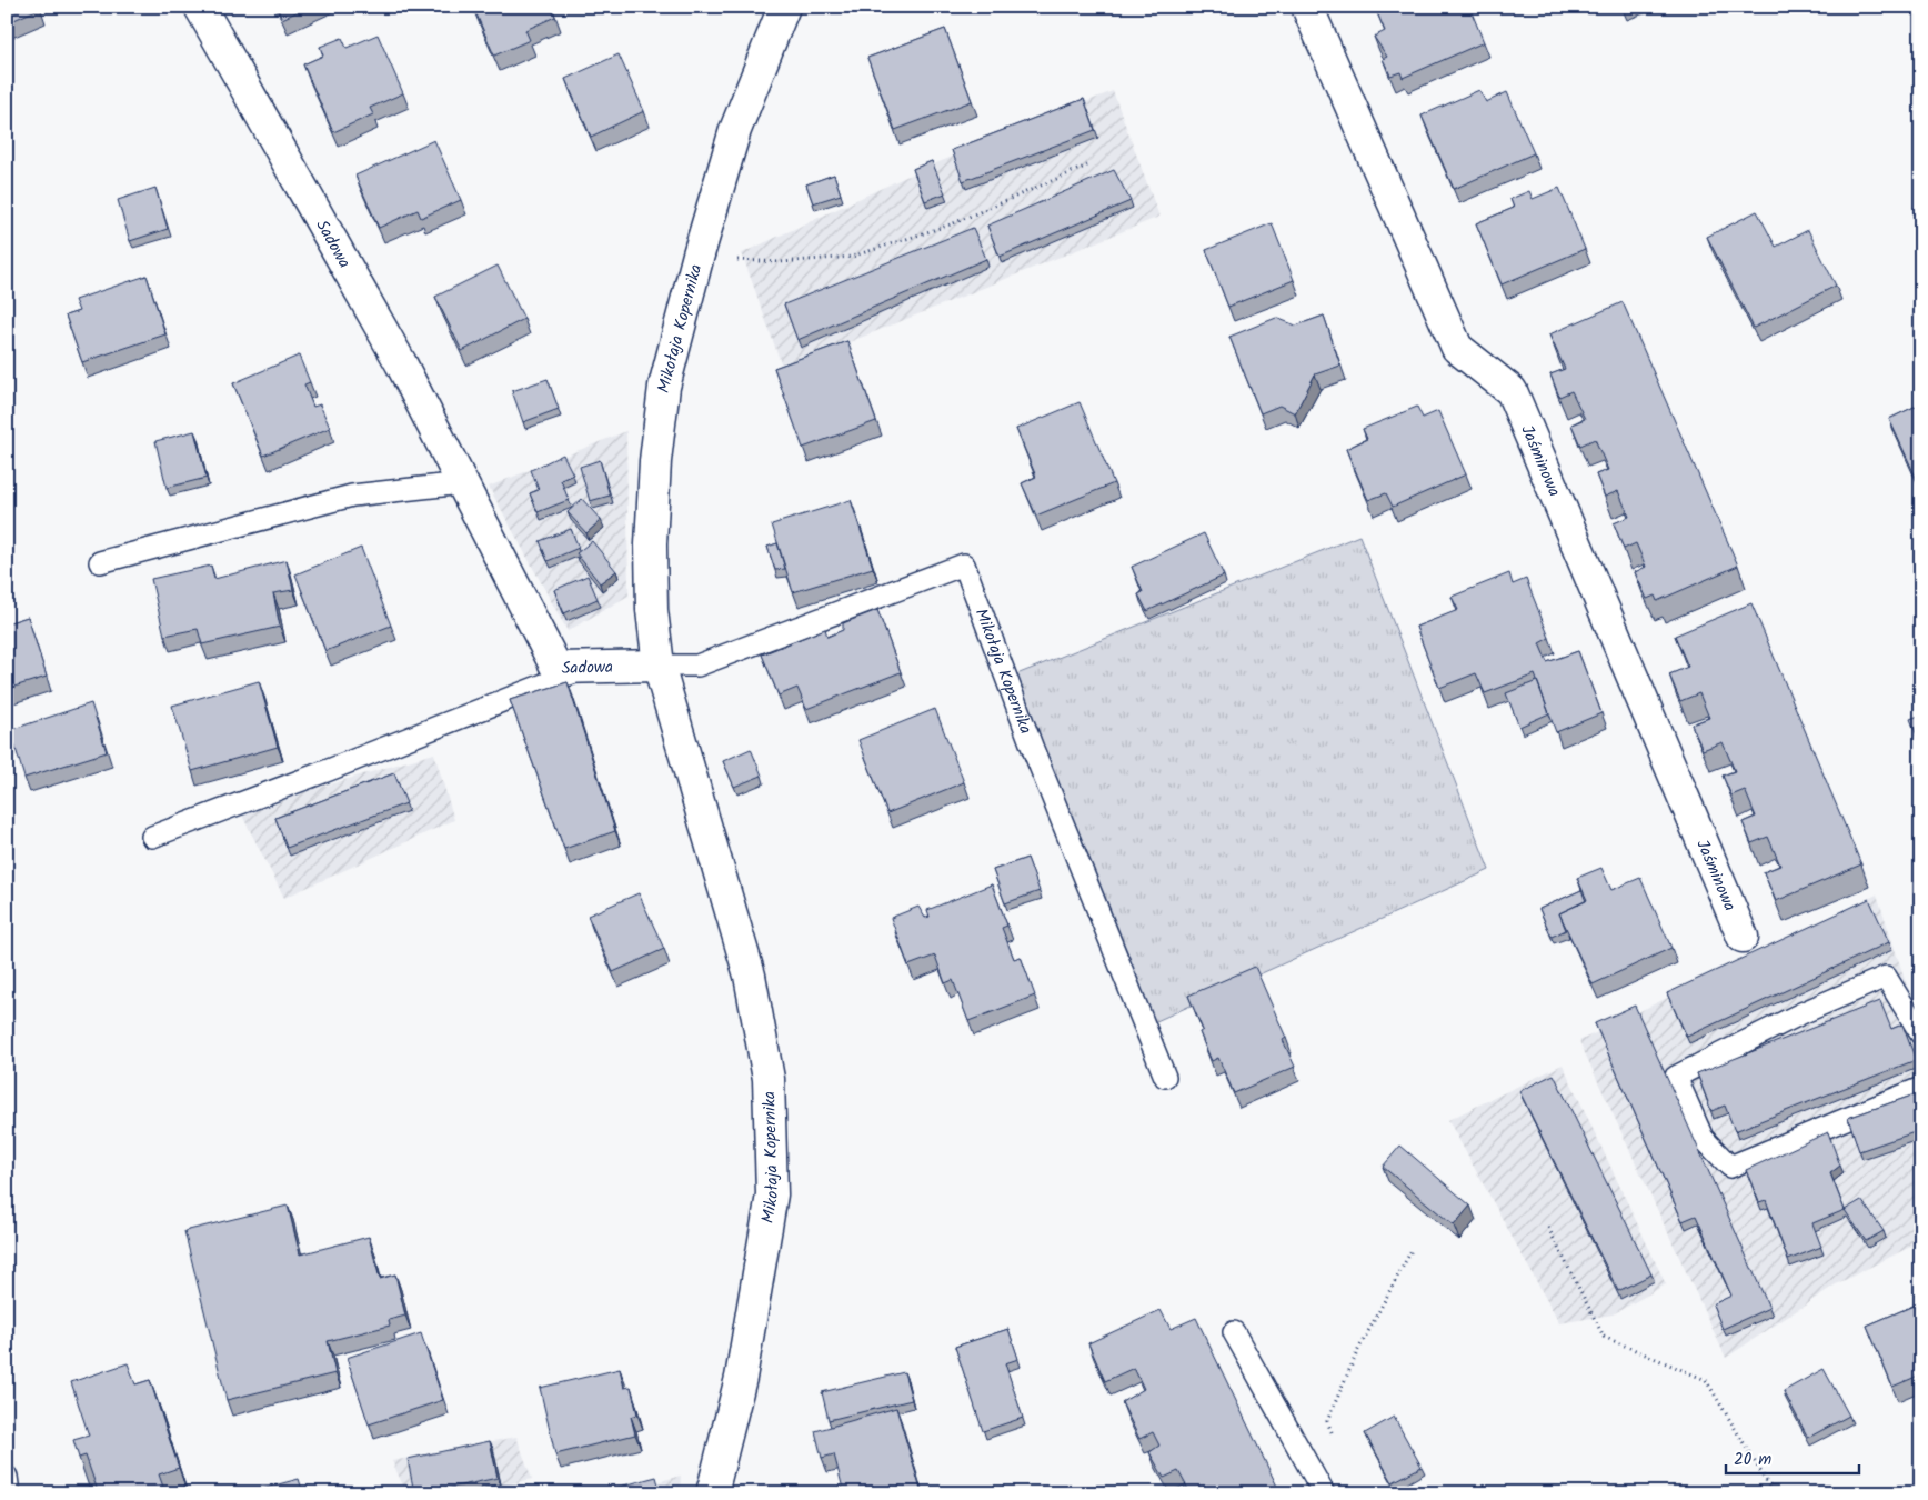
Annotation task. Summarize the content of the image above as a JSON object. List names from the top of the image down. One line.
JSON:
{"streets":{"street":["Sadowa","Mikołaja Kopernika","Jaśminowa"]},"crossings":[["Sadowa","Mikołaja Kopernika"]],"scale_bar":"20 m"}
